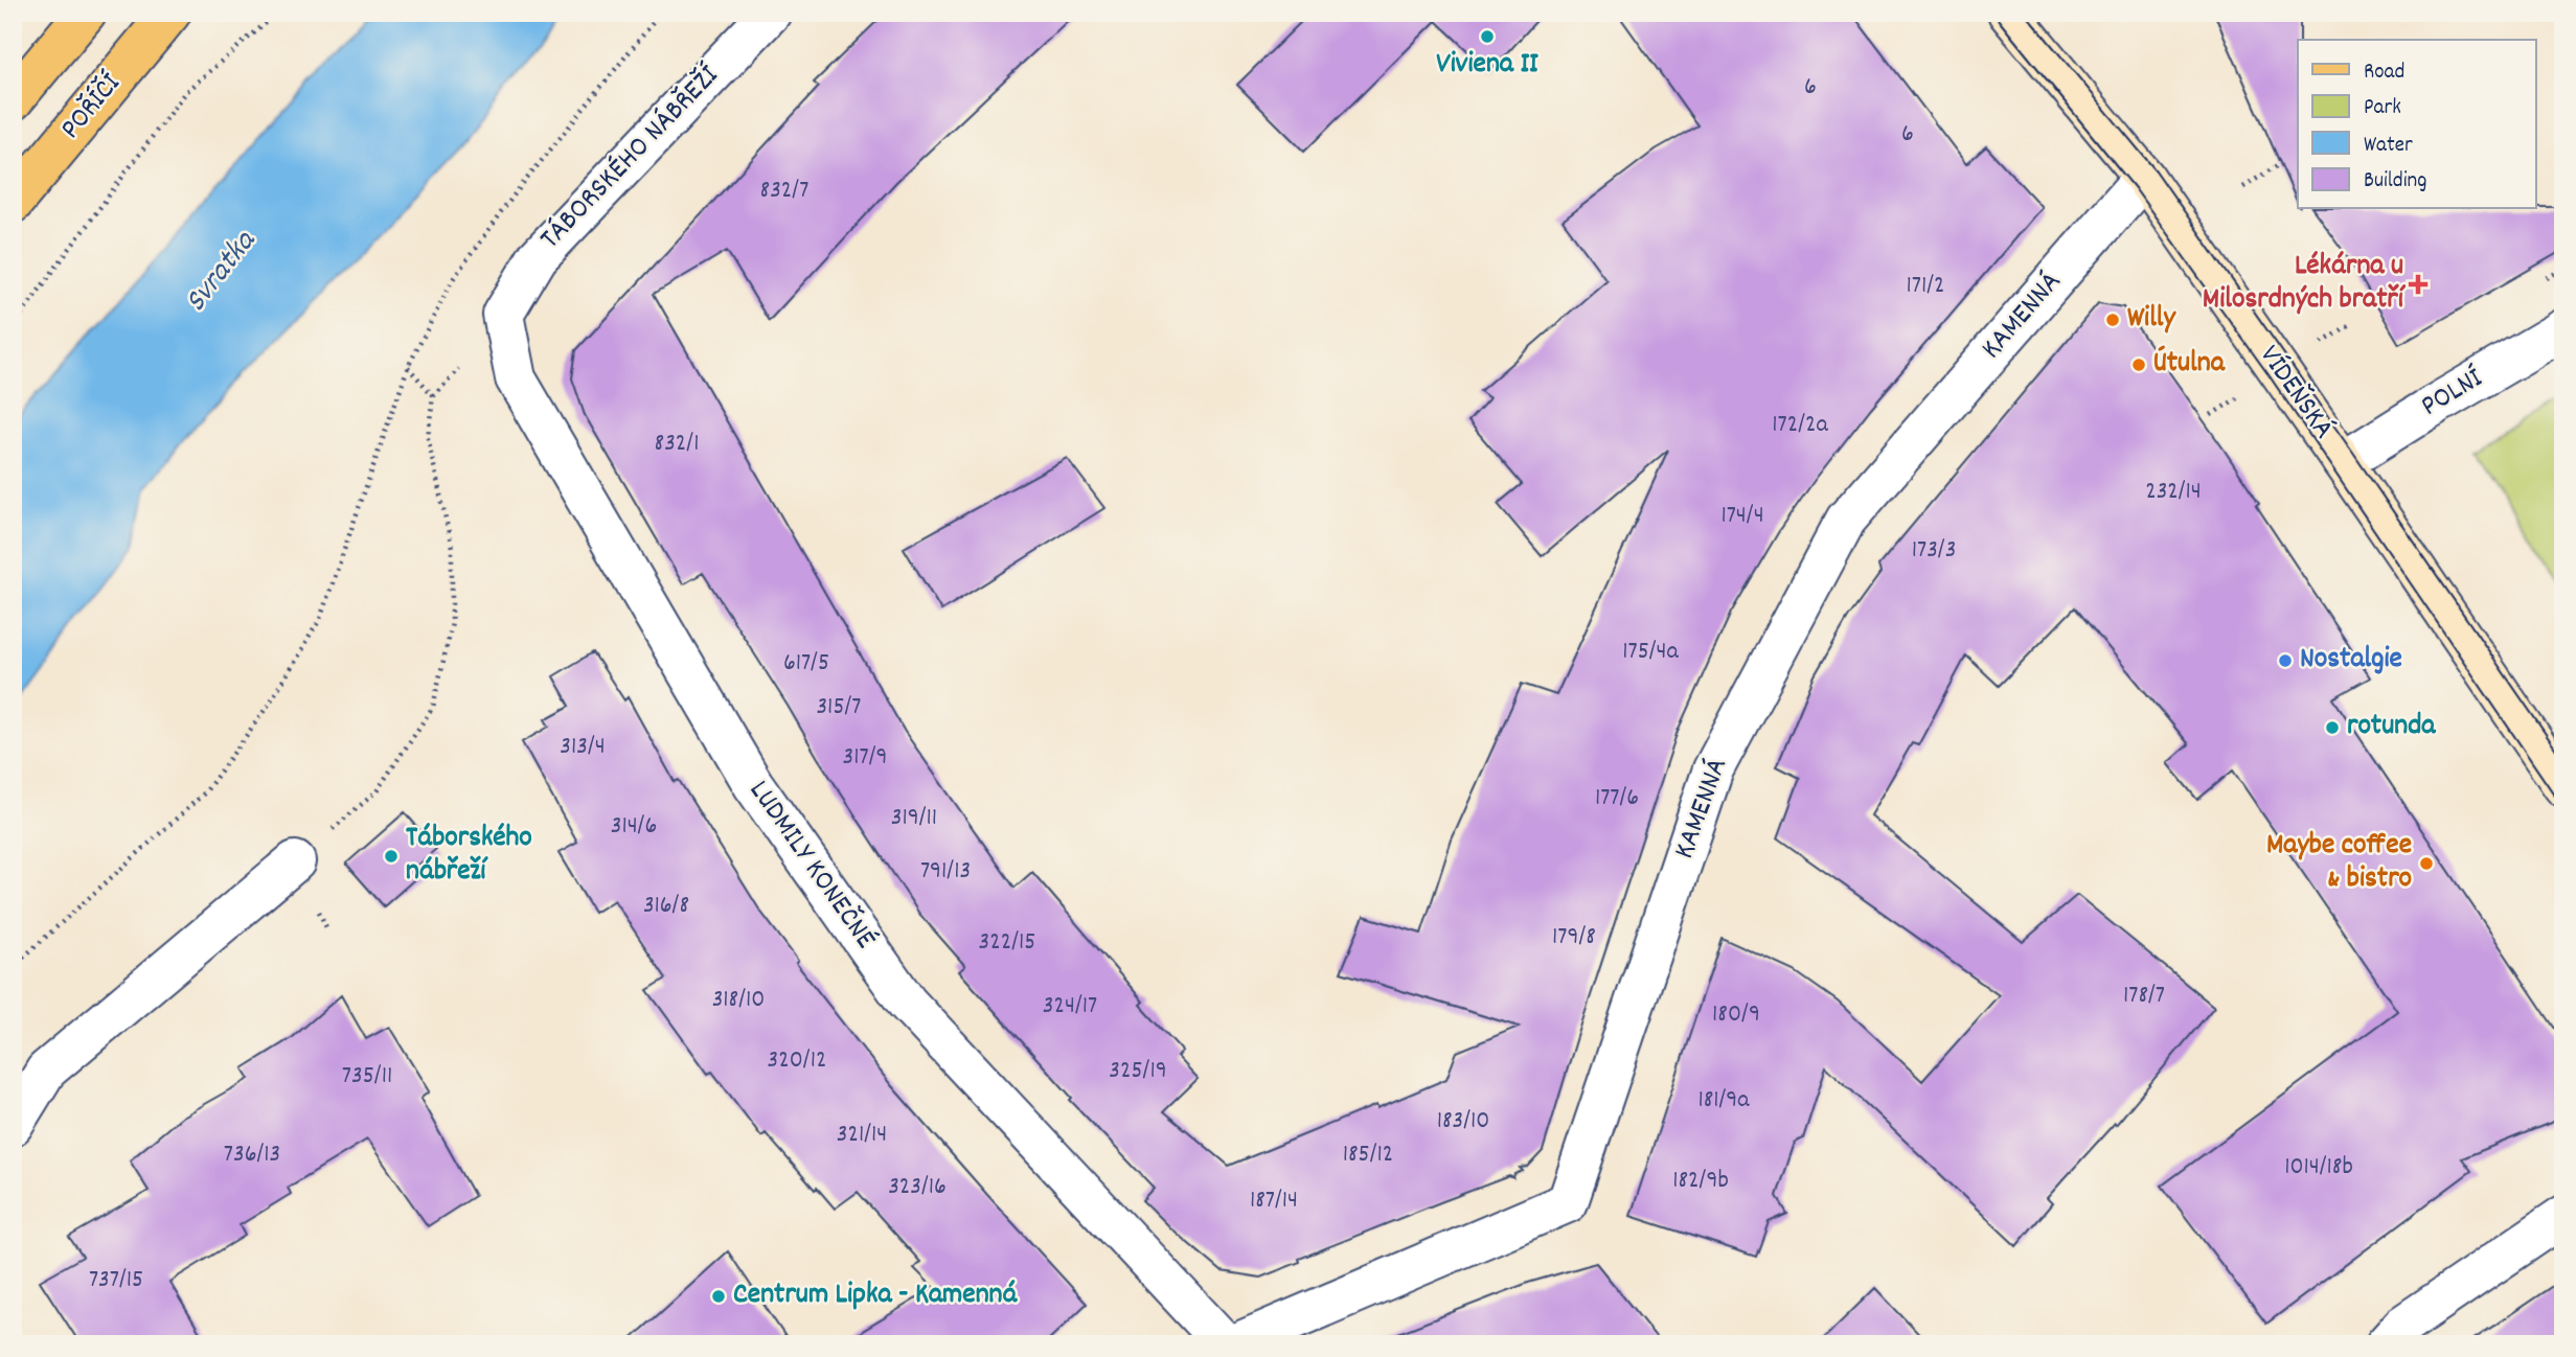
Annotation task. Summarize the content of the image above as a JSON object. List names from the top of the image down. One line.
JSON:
{"streets":{"main road":["POŘÍČÍ","VÍDEŇSKÁ"],"street":["TÁBORSKÉHO NÁBŘEŽÍ","KAMENNÁ","POLNÍ","LUDMILY KONEČNÉ"]},"crossings":[["TÁBORSKÉHO NÁBŘEŽÍ","LUDMILY KONEČNÉ"],["KAMENNÁ","VÍDEŇSKÁ"],["VÍDEŇSKÁ","POLNÍ"]],"water":["Svratka"],"places":{"other":["Viviena II","Willy","Útulna","Nostalgie","rotunda","Táborského nábřeží","Maybe coffee & bistro","Centrum Lipka - Kamenná"],"health":["Lékárna u Milosrdných bratří"]},"house_numbers":["6","6","832/7","171/2","172/2a","832/1","232/14","174/4","173/3","175/4a","617/5","315/7","313/4","317/9","177/6","319/11","314/6","791/13","316/8","179/8","322/15","178/7","318/10","324/17","180/9","320/12","325/19","735/11","181/9a","183/10","321/14","736/13","185/12","1014/18b","182/9b","323/16","187/14","737/15"],"legend":["Road","Park","Water","Building"]}
